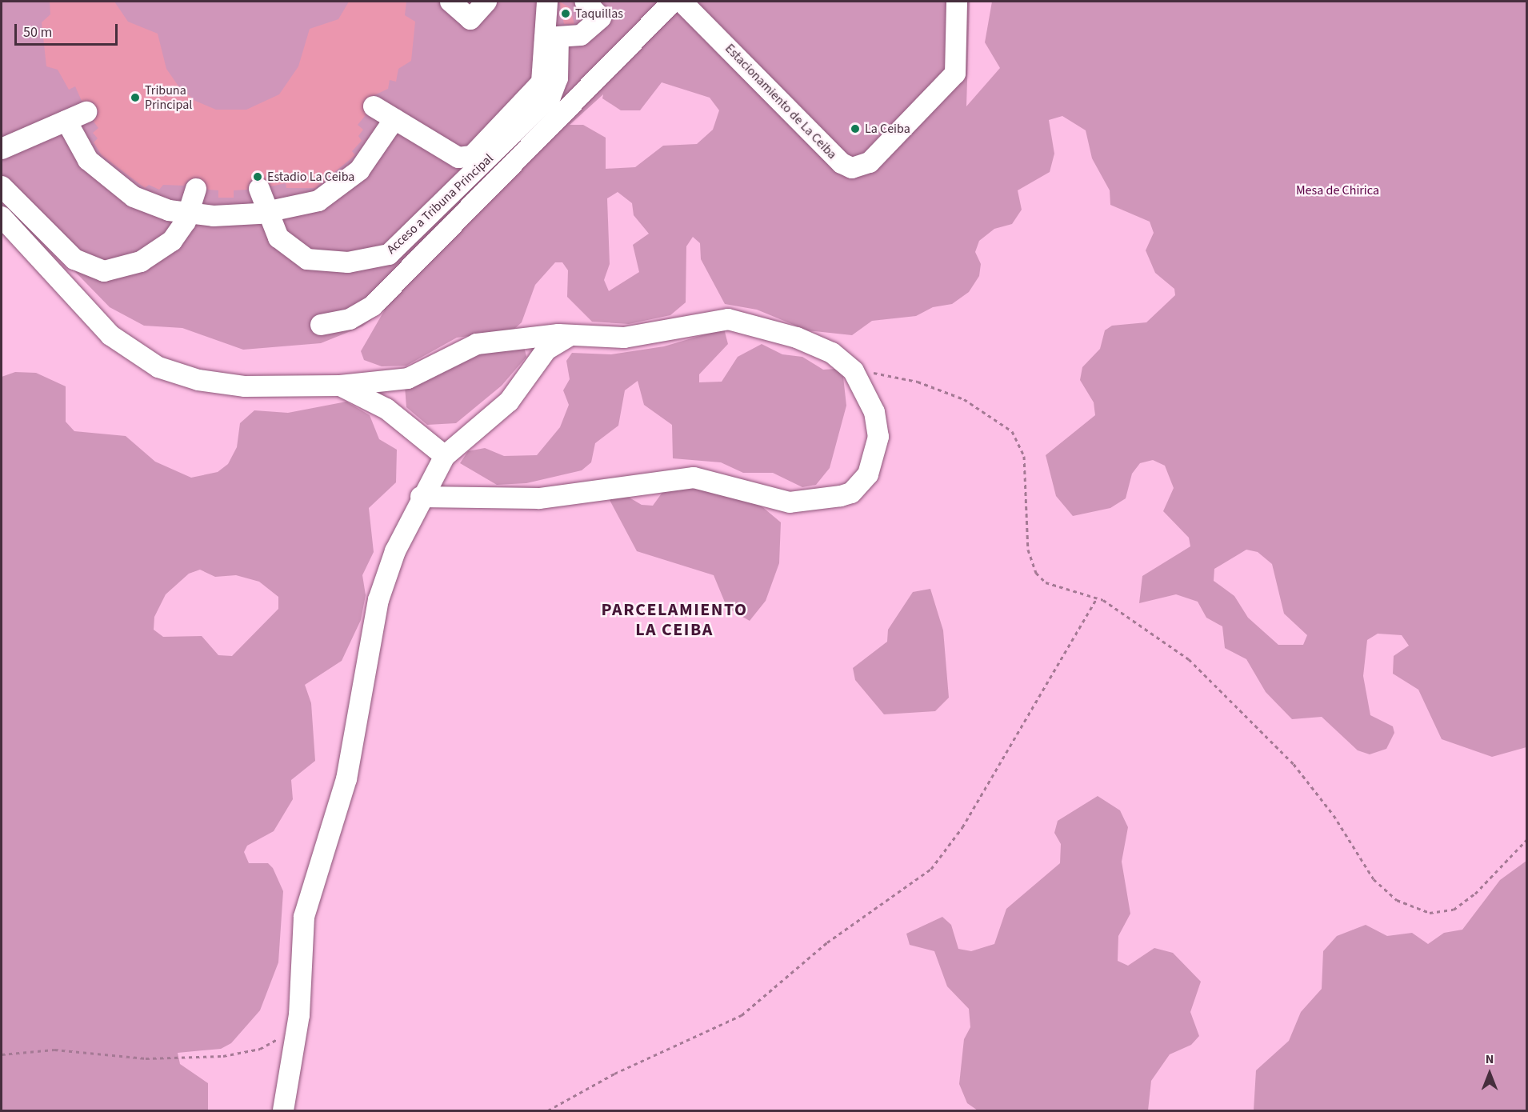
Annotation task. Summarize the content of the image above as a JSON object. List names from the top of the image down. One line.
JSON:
{"streets":{"street":["Estacionamiento de La Ceiba","Acceso a Tribuna Principal"]},"districts":["PARCELAMIENTO LA CEIBA"],"parks":["Mesa de Chirica"],"places":["Taquillas","Tribuna Principal","La Ceiba","Estadio La Ceiba"],"scale_bar":"50 m","north":"top"}
